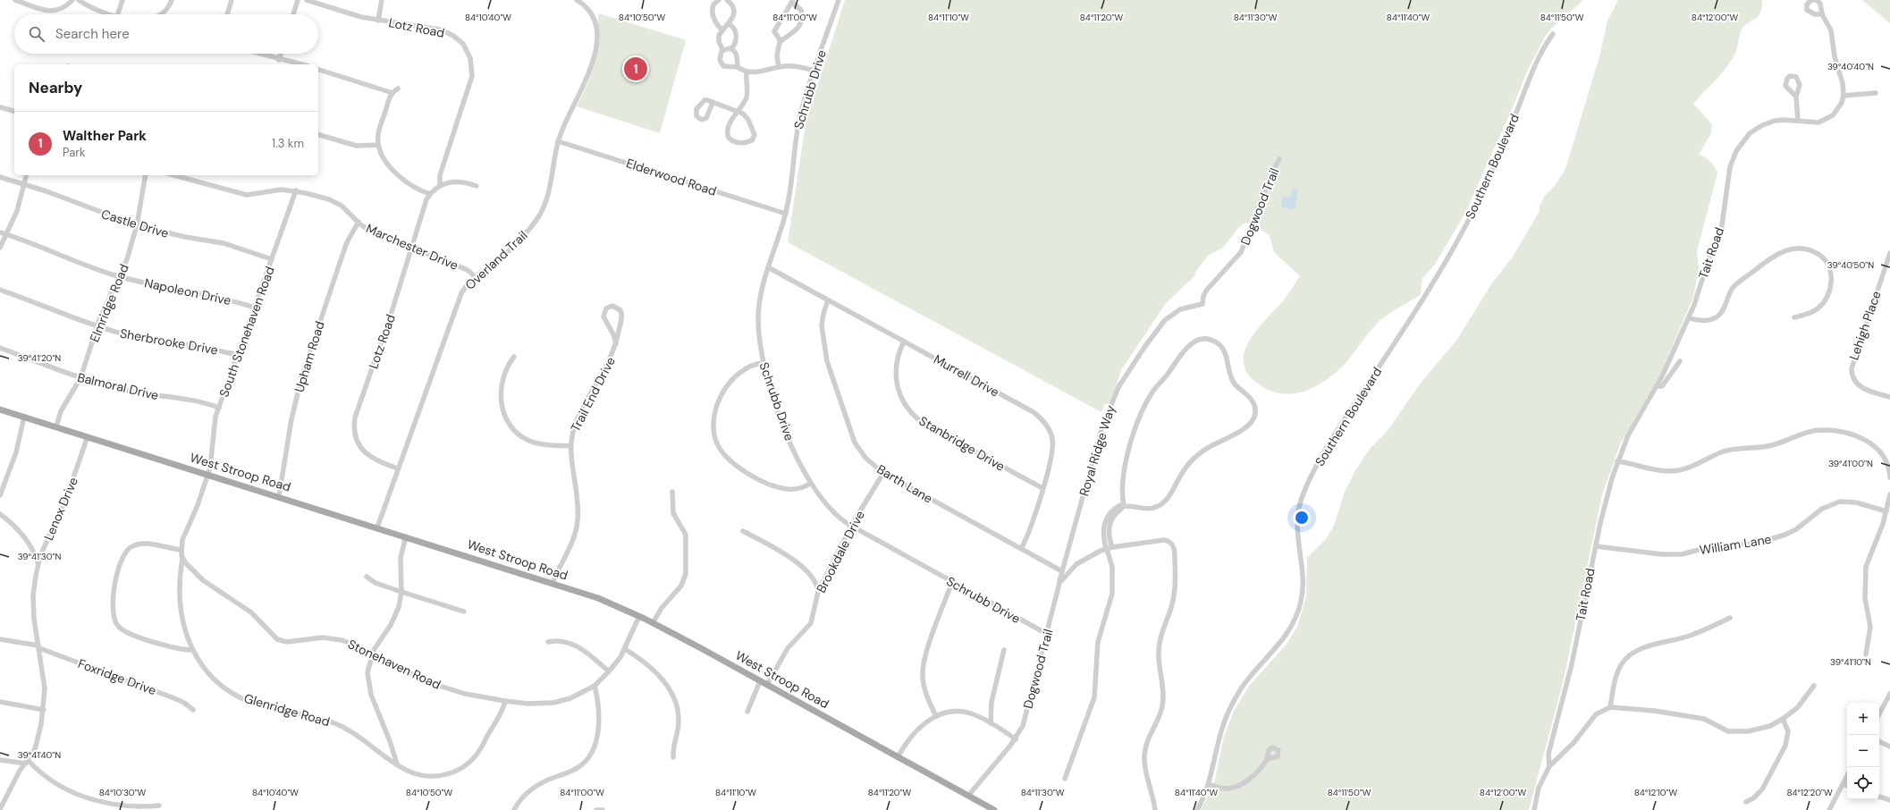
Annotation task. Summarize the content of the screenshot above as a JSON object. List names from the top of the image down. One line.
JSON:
{"streets":{"main road":["West Stroop Road"],"street":["Lotz Road","Schrubb Drive","Southern Boulevard","Elderwood Road","Dogwood Trail","Castle Drive","Marchester Drive","Tait Road","Overland Trail","Napoleon Drive","Elmridge Road","Lehigh Place","South Stonehaven Road","Sherbrooke Drive","Upham Road","Murrell Drive","Balmoral Drive","Trail End Drive","Stanbridge Drive","Royal Ridge Way","Barth Lane","Lenox Drive","William Lane","Brookdale Drive","Stonehaven Road","Foxridge Drive","Glenridge Road"]},"crossings":[["Lotz Road","Marchester Drive"],["Lotz Road","Overland Trail"],["Schrubb Drive","Elderwood Road"],["Schrubb Drive","Dogwood Trail"],["Schrubb Drive","Murrell Drive"],["Schrubb Drive","Brookdale Drive"],["Elderwood Road","Overland Trail"],["Dogwood Trail","Royal Ridge Way"],["Dogwood Trail","West Stroop Road"],["Castle Drive","Elmridge Road"],["Castle Drive","South Stonehaven Road"],["Marchester Drive","Overland Trail"],["Marchester Drive","South Stonehaven Road"],["Marchester Drive","Upham Road"],["Tait Road","William Lane"],["Overland Trail","West Stroop Road"],["Napoleon Drive","Elmridge Road"],["Napoleon Drive","South Stonehaven Road"],["Elmridge Road","Sherbrooke Drive"],["Elmridge Road","Balmoral Drive"],["Elmridge Road","West Stroop Road"],["South Stonehaven Road","Sherbrooke Drive"],["South Stonehaven Road","Balmoral Drive"],["South Stonehaven Road","West Stroop Road"],["Upham Road","West Stroop Road"],["Murrell Drive","Stanbridge Drive"],["Murrell Drive","Barth Lane"],["Trail End Drive","West Stroop Road"],["Royal Ridge Way","Barth Lane"],["West Stroop Road","Lenox Drive"],["West Stroop Road","Brookdale Drive"],["West Stroop Road","Stonehaven Road"],["Barth Lane","Brookdale Drive"],["Lenox Drive","Foxridge Drive"],["Stonehaven Road","Glenridge Road"]],"page":{"search":"Search here","pins":"1","heading":"Nearby","list":[{"mark":"1","name":"Walther Park","note":"Park","value":"1.3 km"}],"map_buttons":["+","−"]},"coordinates":["84°10'40\"W","84°10'50\"W","84°11'00\"W","84°11'10\"W","84°11'20\"W","84°11'30\"W","84°11'40\"W","84°11'50\"W","84°12'00\"W","39°40'40\"N","39°40'50\"N","39°41'20\"N","39°41'00\"N","39°41'30\"N","39°41'10\"N","39°41'40\"N","84°10'30\"W","84°12'10\"W","84°12'20\"W"]}
